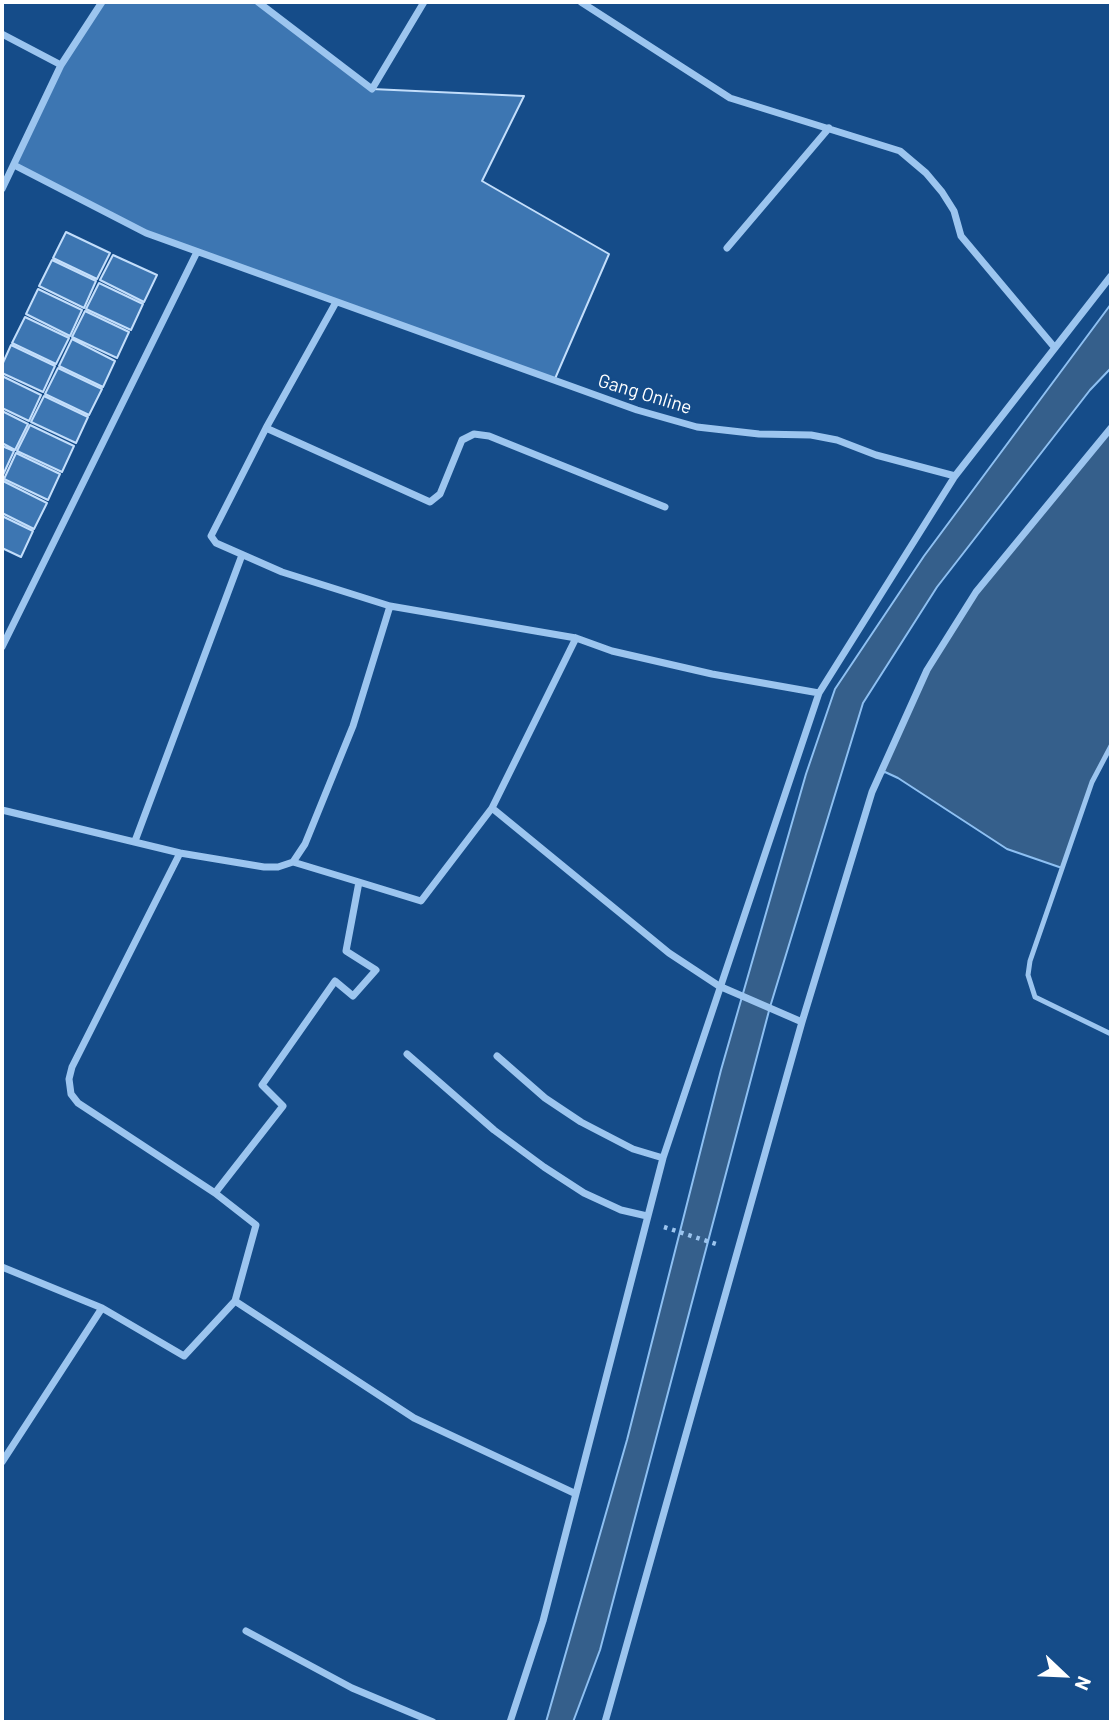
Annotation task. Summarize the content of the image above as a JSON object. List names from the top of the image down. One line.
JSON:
{"streets":{"street":["Gang Online"]},"north":"bottom right"}
